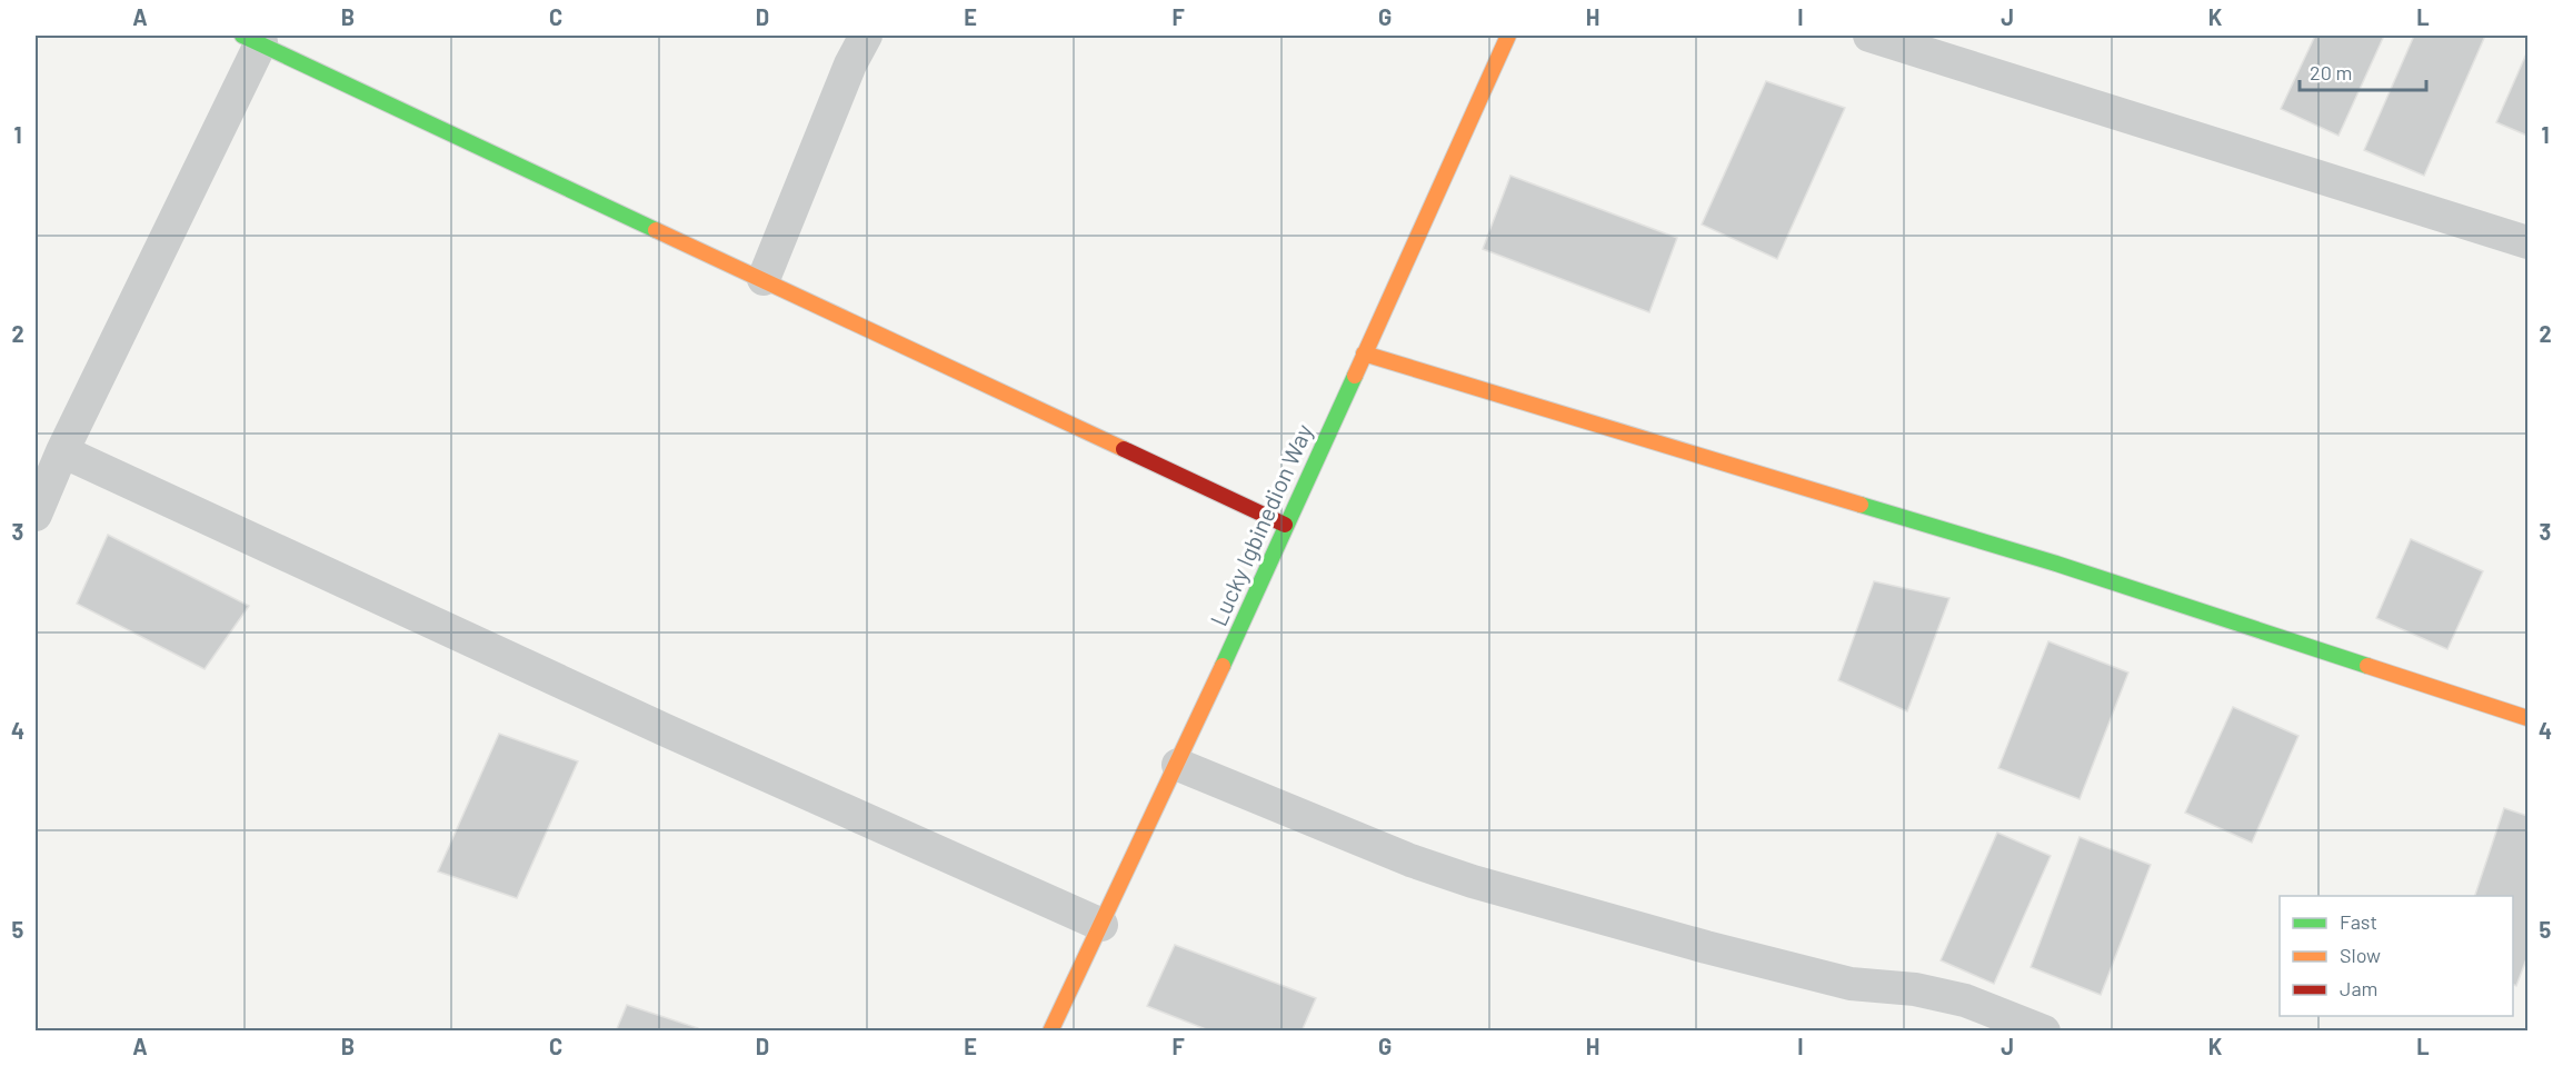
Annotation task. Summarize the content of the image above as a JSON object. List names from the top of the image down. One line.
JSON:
{"streets":{"street":["Lucky Igbinedion Way"]},"legend":["Fast","Slow","Jam"],"scale_bar":"20 m","grid":{"columns":["A","B","C","D","E","F","G","H","I","J","K","L"],"rows":["1","2","3","4","5"]}}
